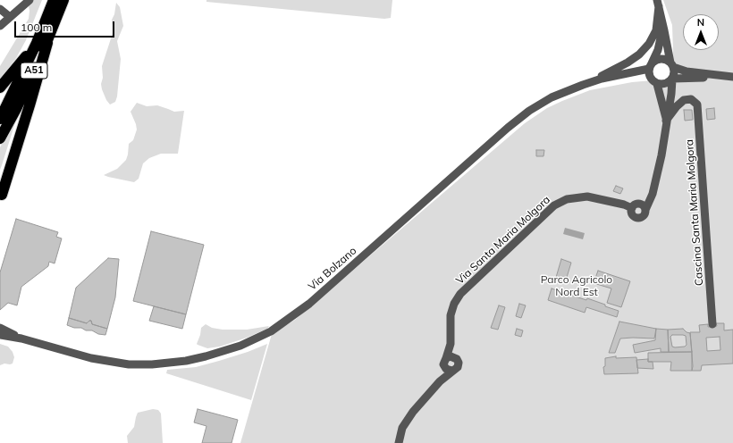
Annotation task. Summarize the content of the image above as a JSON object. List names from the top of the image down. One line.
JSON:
{"streets":{"highway":["A51"],"street":["Cascina Santa Maria Molgora","Via Santa Maria Molgora","Via Bolzano"]},"crossings":[["Cascina Santa Maria Molgora","Via Santa Maria Molgora"]],"parks":["Parco Agricolo Nord Est"],"scale_bar":"100 m","north":"top"}
